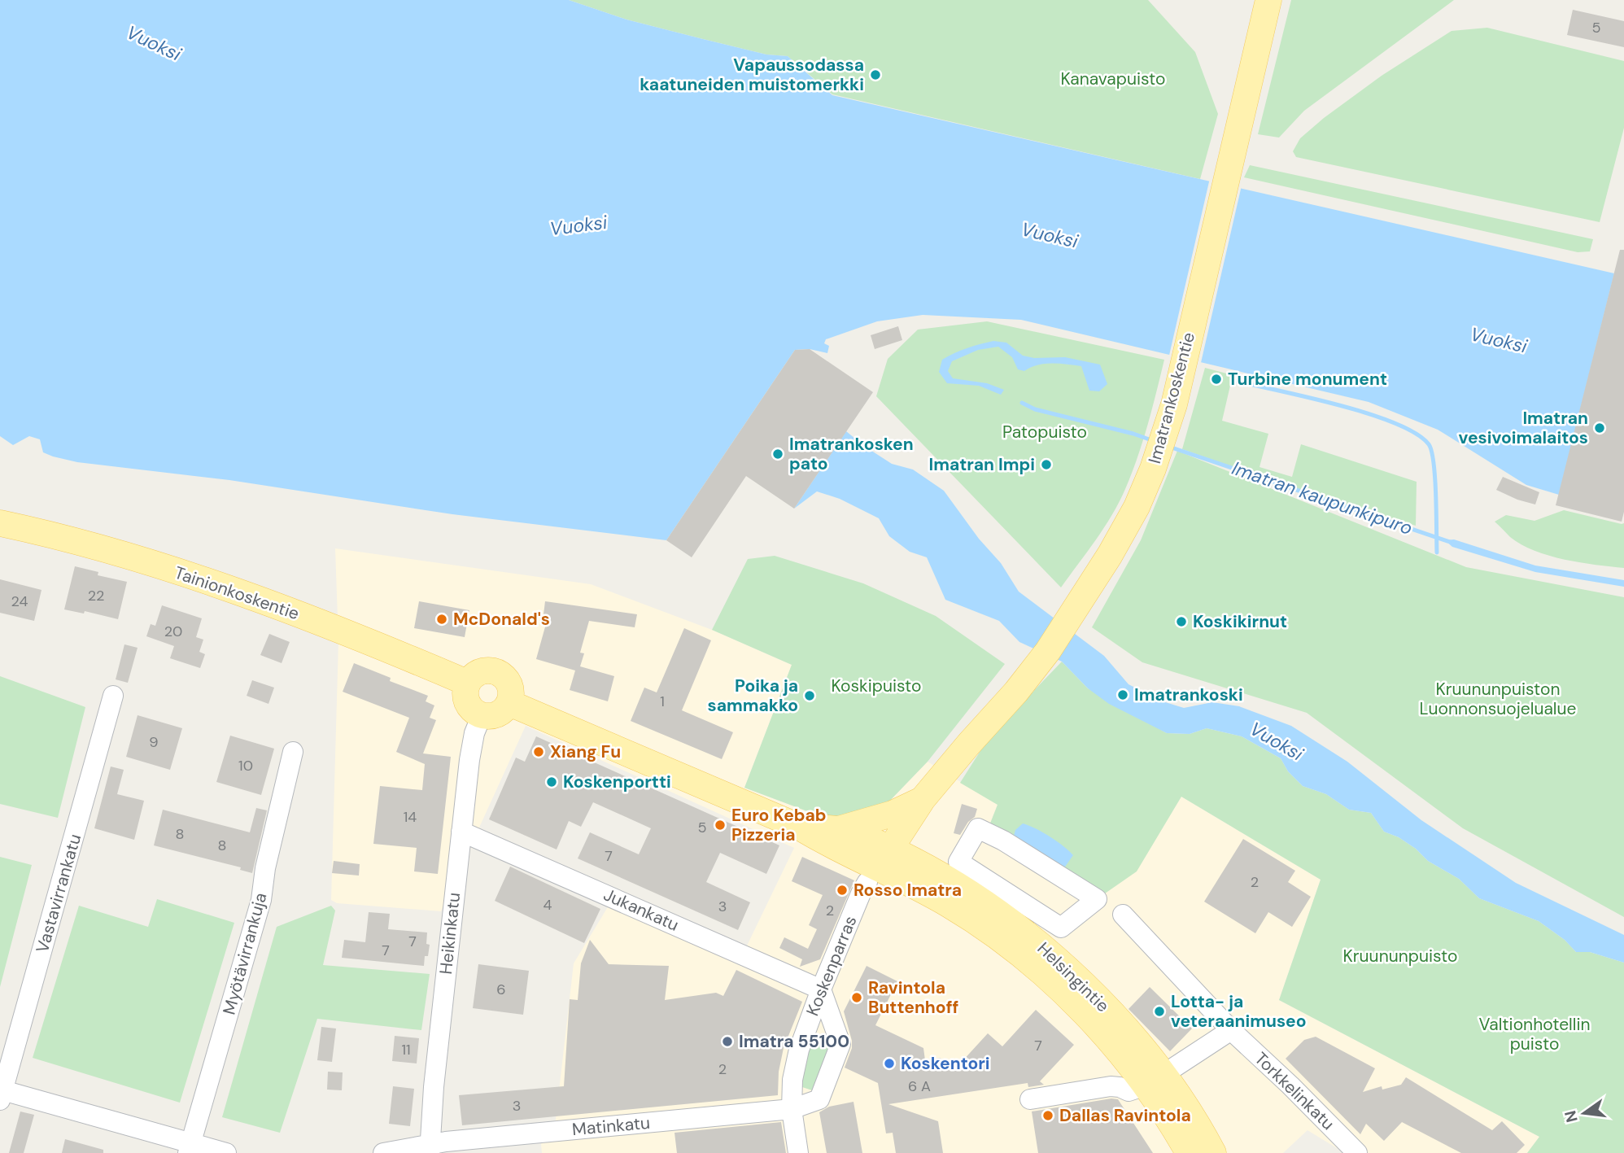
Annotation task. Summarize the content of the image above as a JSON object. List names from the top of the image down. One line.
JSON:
{"streets":{"main road":["Imatrankoskentie","Tainionkoskentie","Helsingintie"],"street":["Vastavirrankatu","Jukankatu","Heikinkatu","Myötävirrankuja","Koskenparras","Torkkelinkatu","Matinkatu"]},"crossings":[["Imatrankoskentie","Koskenparras"],["Imatrankoskentie","Helsingintie"],["Tainionkoskentie","Heikinkatu"],["Jukankatu","Heikinkatu"],["Jukankatu","Koskenparras"],["Jukankatu","Matinkatu"],["Heikinkatu","Matinkatu"],["Koskenparras","Helsingintie"],["Koskenparras","Matinkatu"]],"water":["Vuoksi","Imatran kaupunkipuro"],"parks":["Kanavapuisto","Patopuisto","Koskipuisto","Kruununpuiston Luonnonsuojelualue","Kruununpuisto","Valtionhotellin puisto"],"places":["Vapaussodassa kaatuneiden muistomerkki","Turbine monument","Imatran vesivoimalaitos","Imatrankosken pato","Imatran Impi","McDonald's","Koskikirnut","Imatrankoski","Poika ja sammakko","Xiang Fu","Koskenportti","Euro Kebab Pizzeria","Rosso Imatra","Ravintola Buttenhoff","Lotta- ja veteraanimuseo","Imatra 55100","Koskentori","Dallas Ravintola"],"house_numbers":["5","22","24","20","1","9","10","14","5","8","8","7","2","4","3","2","7","7","6","7","11","2","6 A","3"],"north":"left"}
